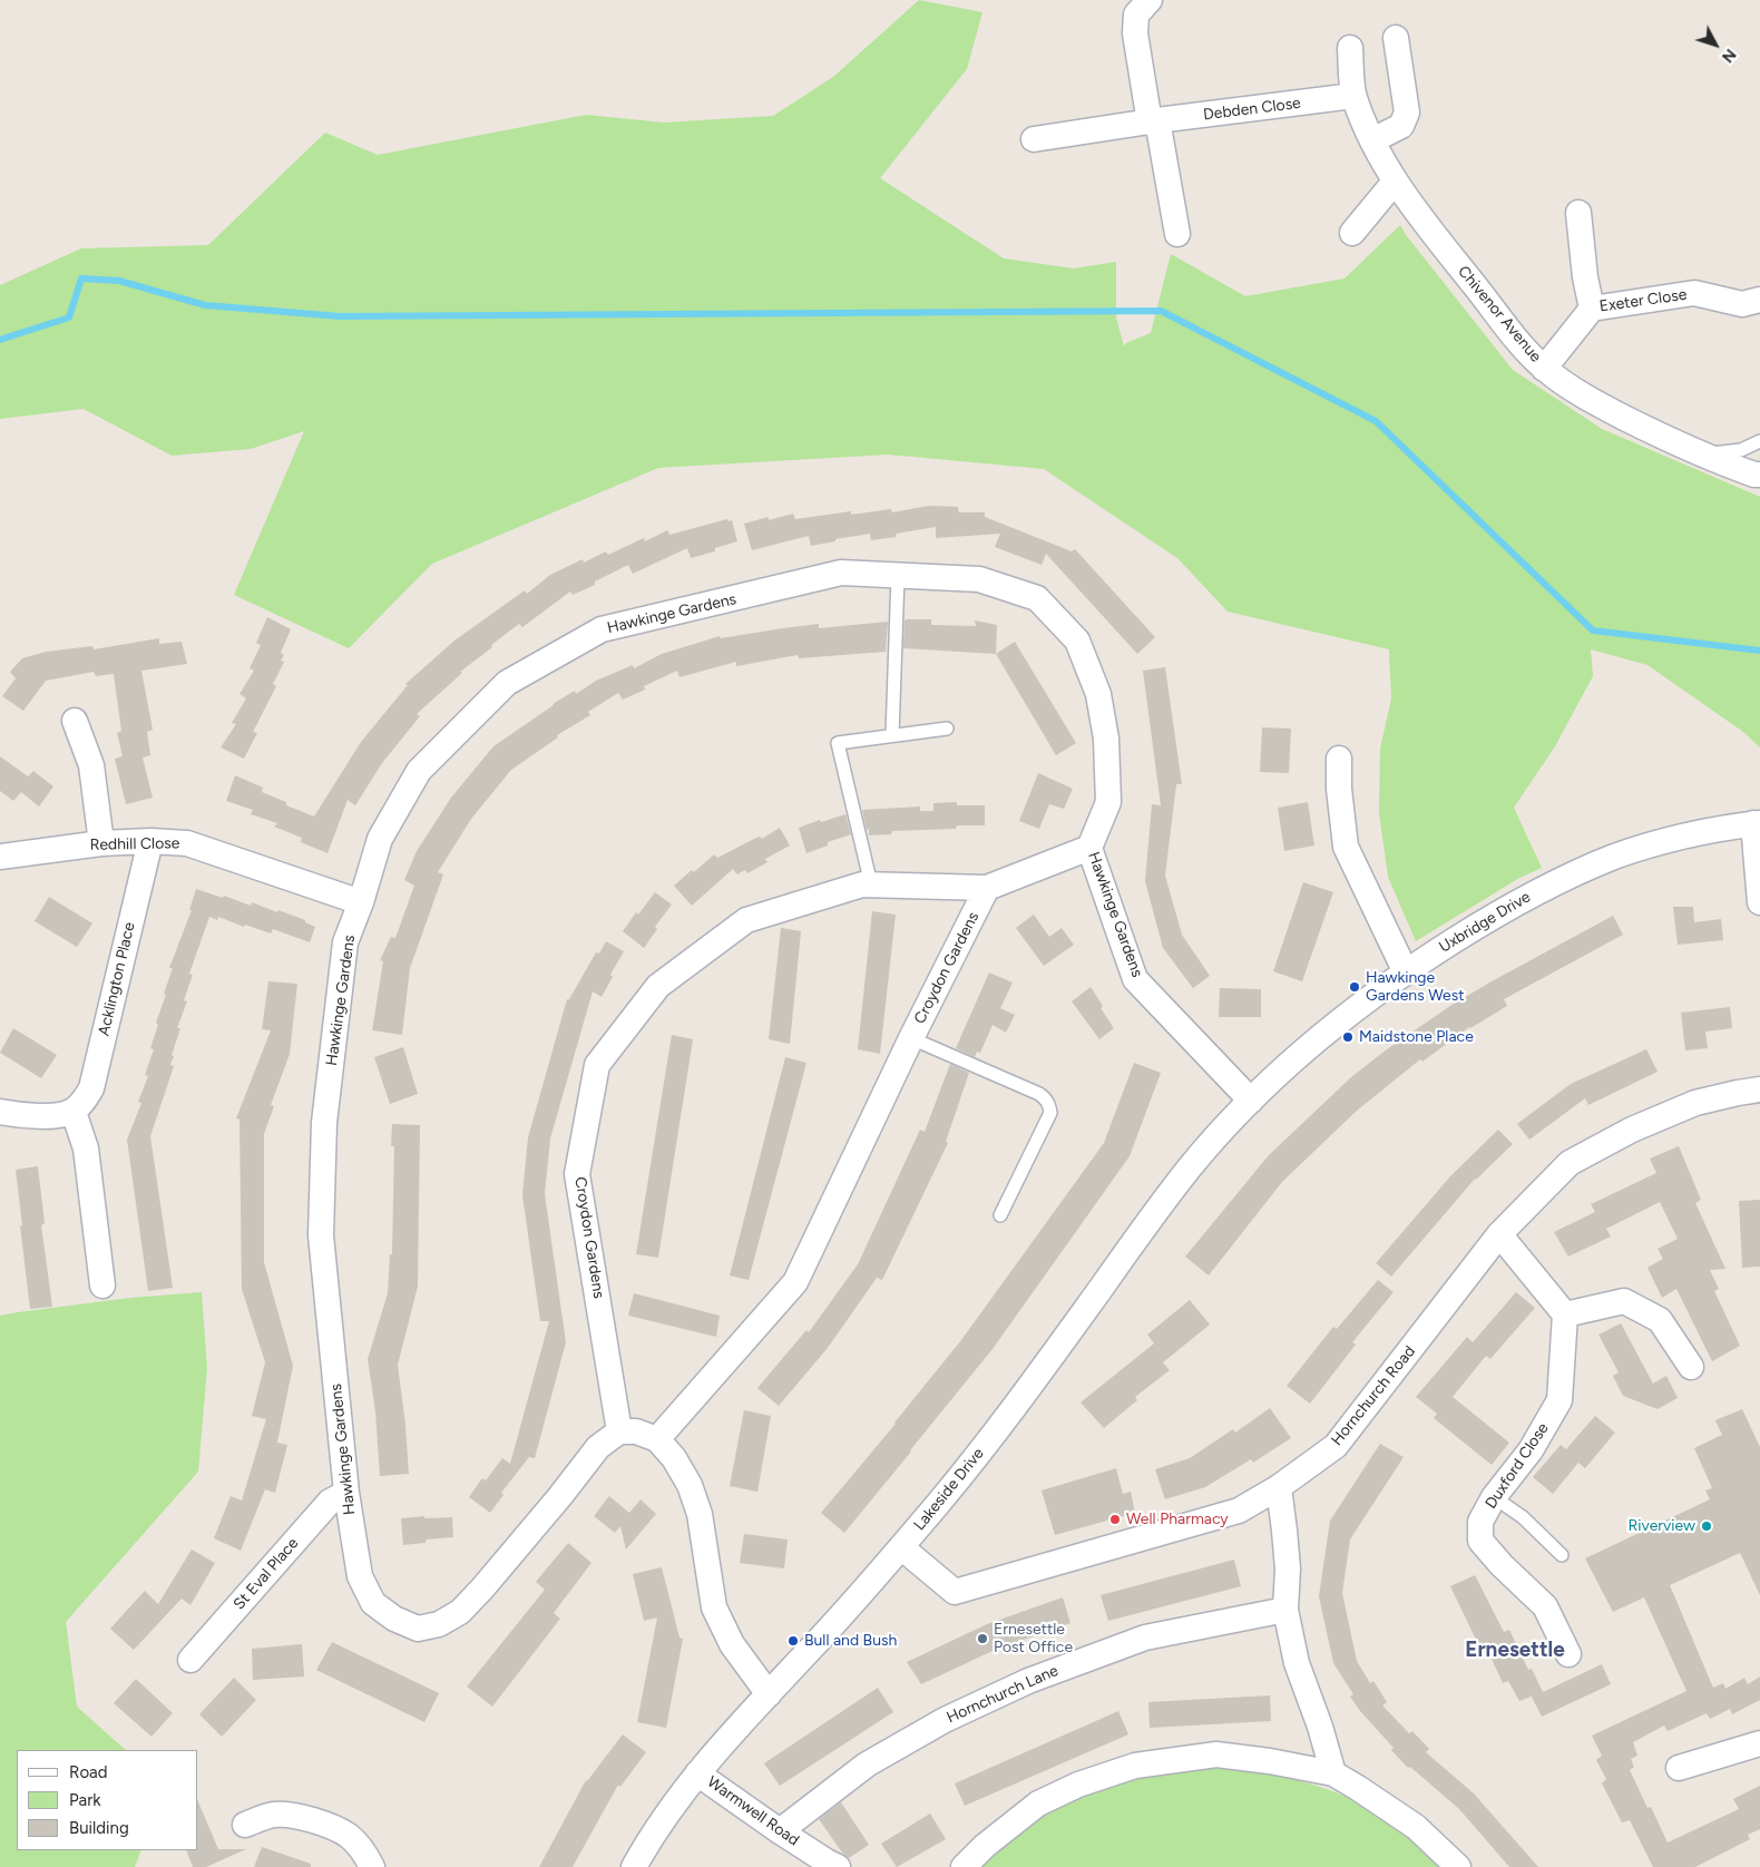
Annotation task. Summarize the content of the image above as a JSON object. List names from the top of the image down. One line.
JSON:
{"streets":{"street":["Debden Close","Exeter Close","Chivenor Avenue","Hawkinge Gardens","Redhill Close","Uxbridge Drive","Croydon Gardens","Acklington Place","Hornchurch Road","Duxford Close","Lakeside Drive","St Eval Place","Hornchurch Lane","Warmwell Road"]},"crossings":[["Debden Close","Chivenor Avenue"],["Exeter Close","Chivenor Avenue"],["Hawkinge Gardens","Redhill Close"],["Hawkinge Gardens","Uxbridge Drive"],["Hawkinge Gardens","Croydon Gardens"],["Hawkinge Gardens","Lakeside Drive"],["Hawkinge Gardens","St Eval Place"],["Redhill Close","Acklington Place"],["Uxbridge Drive","Lakeside Drive"],["Hornchurch Road","Lakeside Drive"],["Lakeside Drive","Warmwell Road"],["Hornchurch Lane","Warmwell Road"]],"districts":["Ernesettle"],"places":["Hawkinge Gardens West","Maidstone Place","Well Pharmacy","Riverview","Ernesettle Post Office","Bull and Bush"],"legend":["Road","Park","Building"],"north":"bottom right"}
